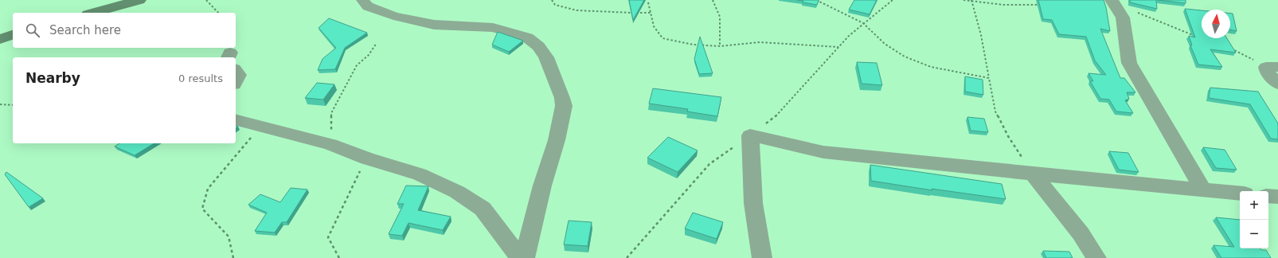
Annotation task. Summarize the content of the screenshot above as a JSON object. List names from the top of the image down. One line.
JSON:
{"north":"top","page":{"search":"Search here","heading":["Nearby","0 results"],"map_buttons":["+","−"]}}
